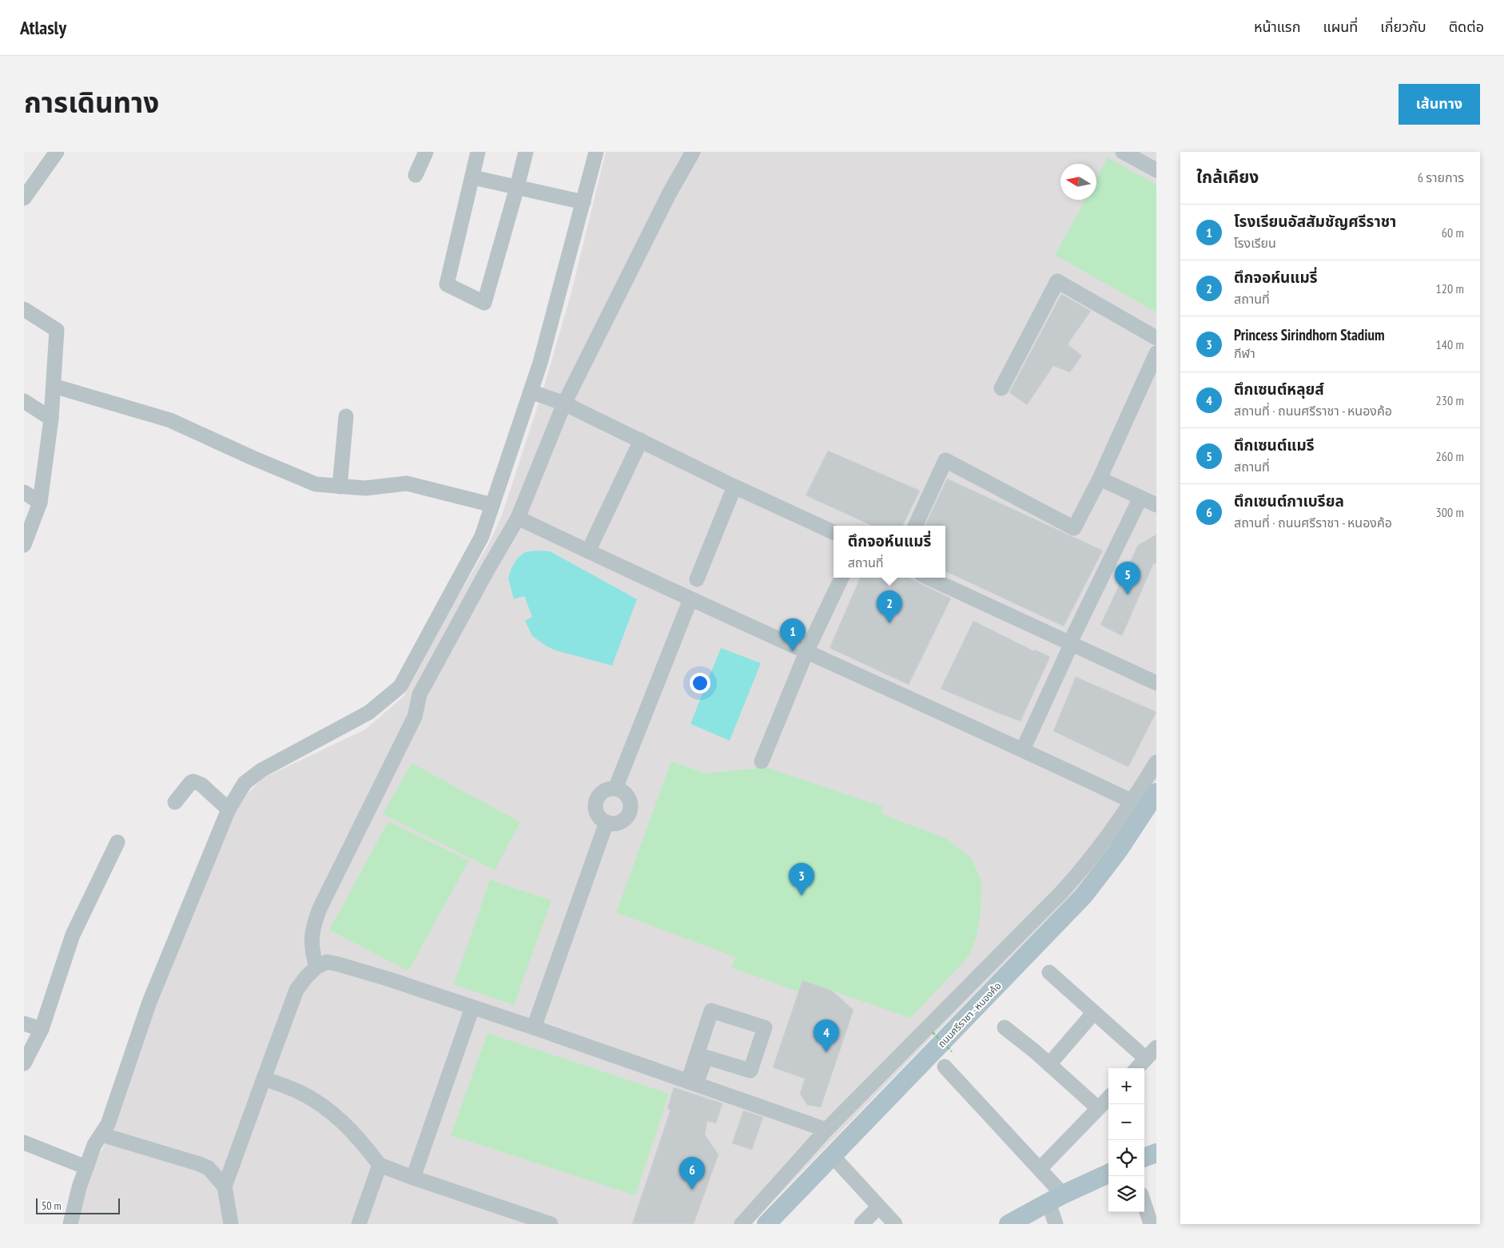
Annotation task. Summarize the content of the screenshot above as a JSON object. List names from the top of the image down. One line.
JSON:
{"streets":{"main road":["ถนนศรีราชา - หนองค้อ"]},"scale_bar":"50 m","north":"left","page":{"header":"Atlasly","nav":["หน้าแรก","แผนที่","เกี่ยวกับ","ติดต่อ"],"title":"การเดินทาง","buttons":"เส้นทาง","heading":["ใกล้เคียง","6 รายการ"],"list":[{"mark":"1","name":"โรงเรียนอัสสัมชัญศรีราชา","note":"โรงเรียน","value":"60 m"},{"mark":"2","name":"ตึกจอห์นแมรี่","note":"สถานที่","value":"120 m"},{"mark":"3","name":"Princess Sirindhorn Stadium","note":"กีฬา","value":"140 m"},{"mark":"4","name":"ตึกเซนต์หลุยส์","note":"สถานที่ · ถนนศรีราชา - หนองค้อ","value":"230 m"},{"mark":"5","name":"ตึกเซนต์แมรี","note":"สถานที่","value":"260 m"},{"mark":"6","name":"ตึกเซนต์กาเบรียล","note":"สถานที่ · ถนนศรีราชา - หนองค้อ","value":"300 m"}],"popup":["ตึกจอห์นแมรี่","สถานที่"],"pins":["5","2","1","3","4","6"],"map_buttons":["+","−"],"scale":"50 m"}}
